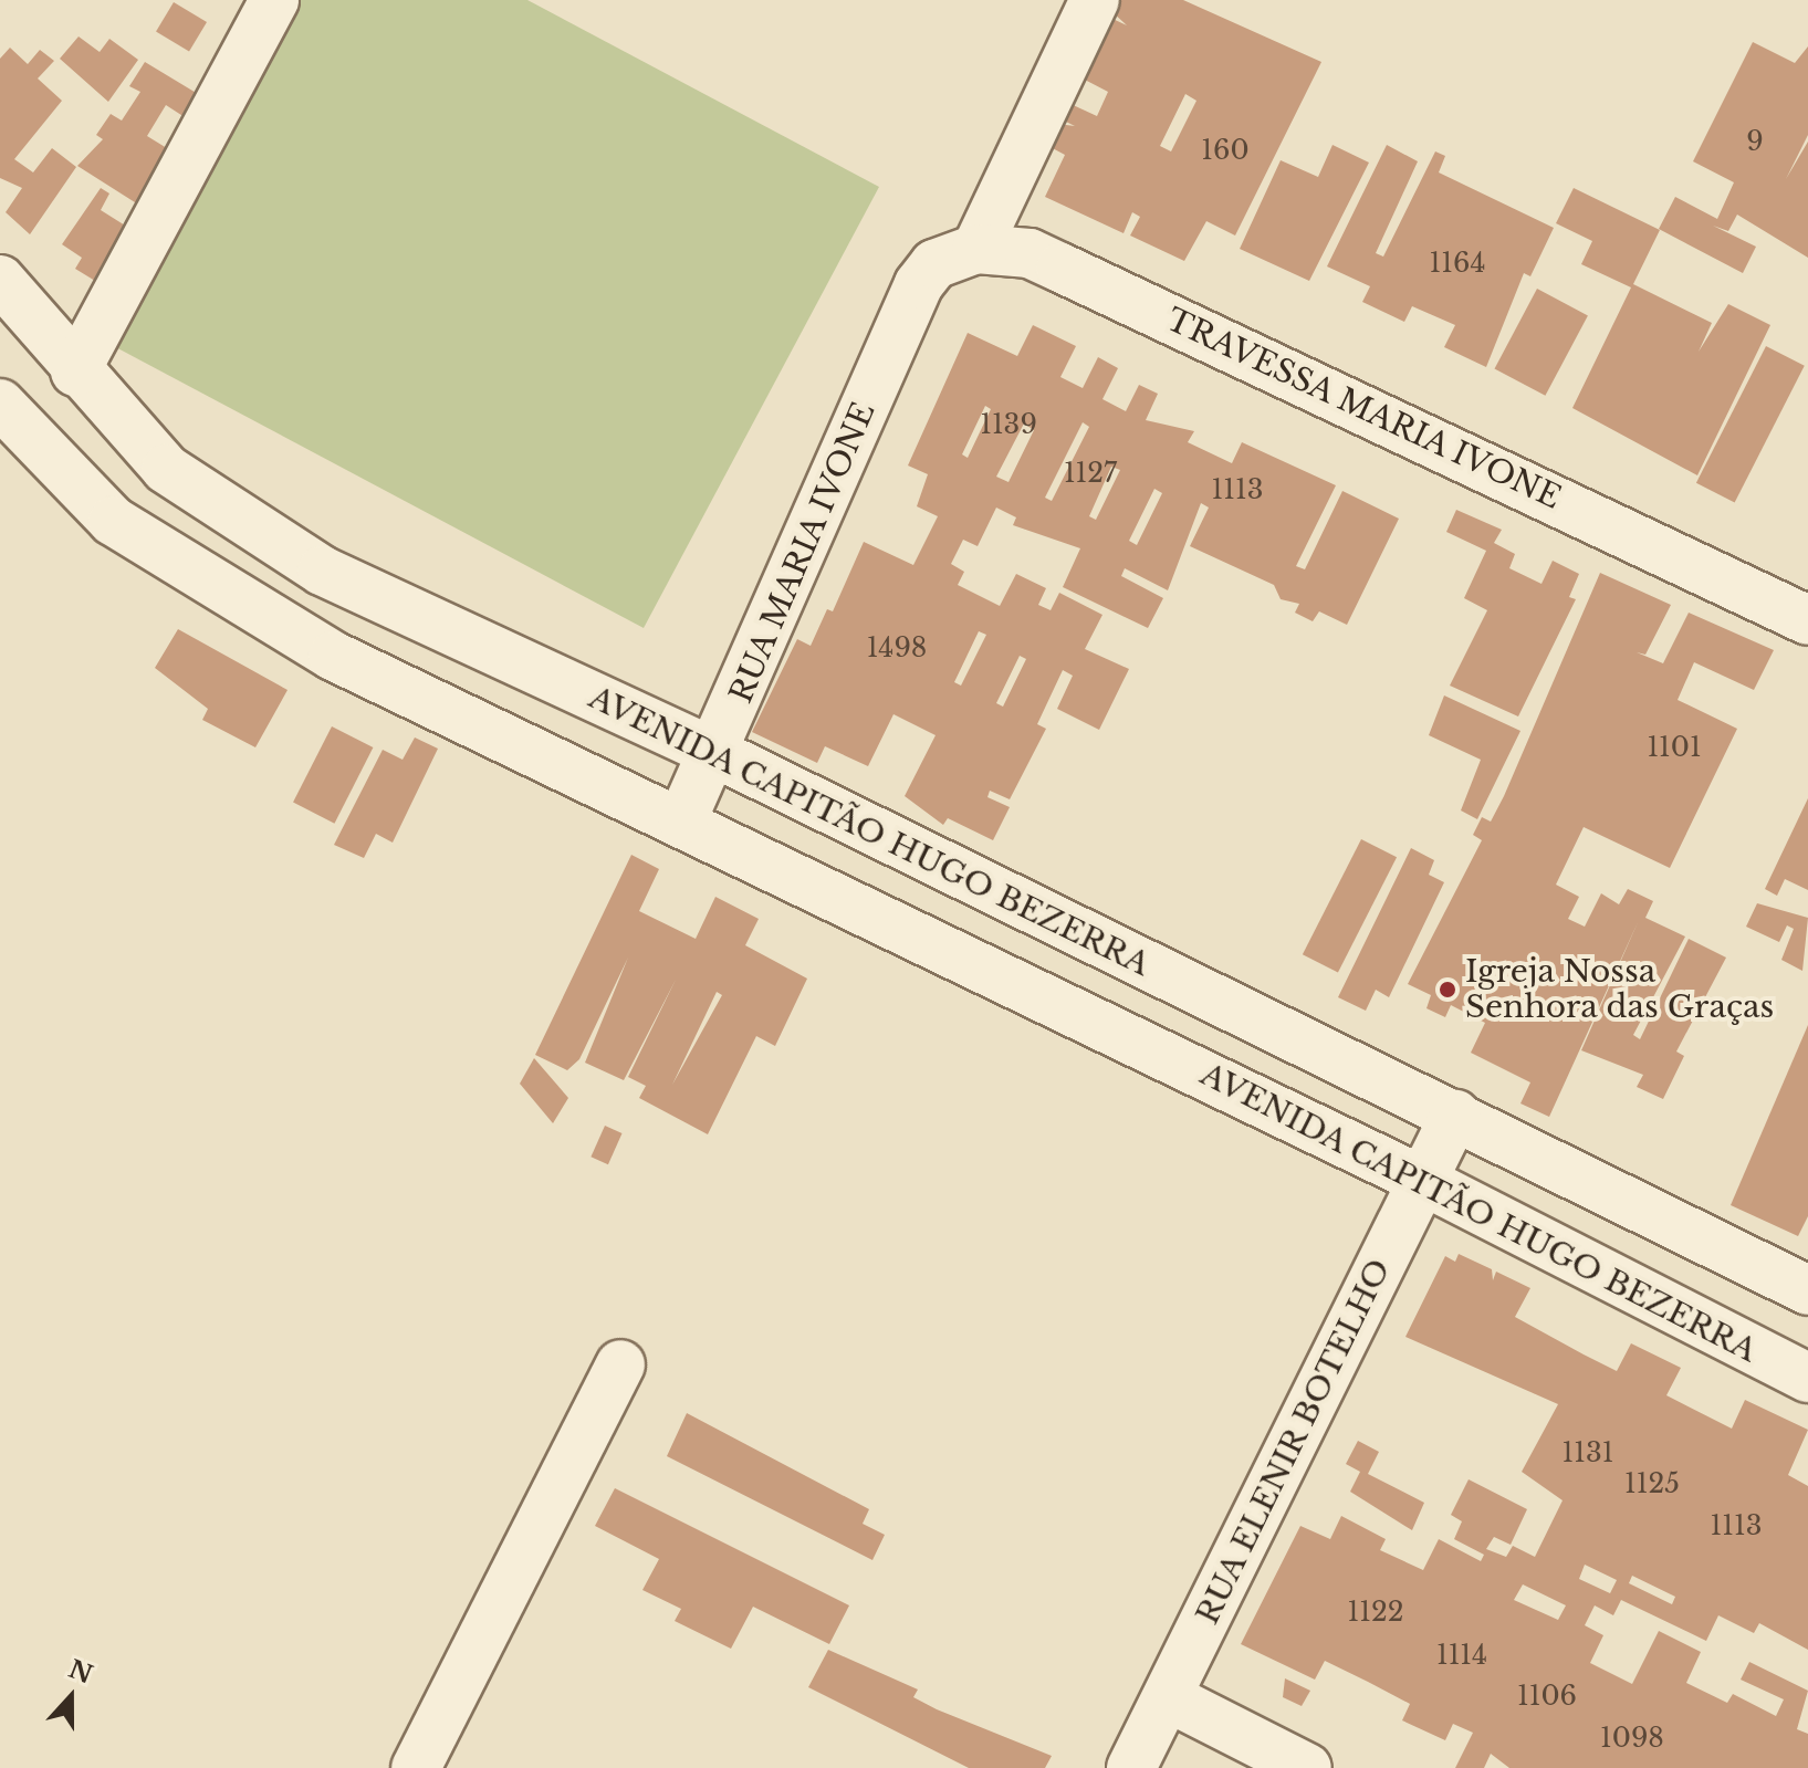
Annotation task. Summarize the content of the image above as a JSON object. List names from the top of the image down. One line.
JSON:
{"streets":{"street":["TRAVESSA MARIA IVONE","RUA MARIA IVONE","AVENIDA CAPITÃO HUGO BEZERRA","RUA ELENIR BOTELHO"]},"crossings":[["TRAVESSA MARIA IVONE","RUA MARIA IVONE"],["RUA MARIA IVONE","AVENIDA CAPITÃO HUGO BEZERRA"],["AVENIDA CAPITÃO HUGO BEZERRA","RUA ELENIR BOTELHO"]],"places":["Igreja Nossa Senhora das Graças"],"house_numbers":["9","160","1164","1139","1127","1113","1498","1101","1131","1125","1113","1122","1114","1106","1098"],"north":"top"}
